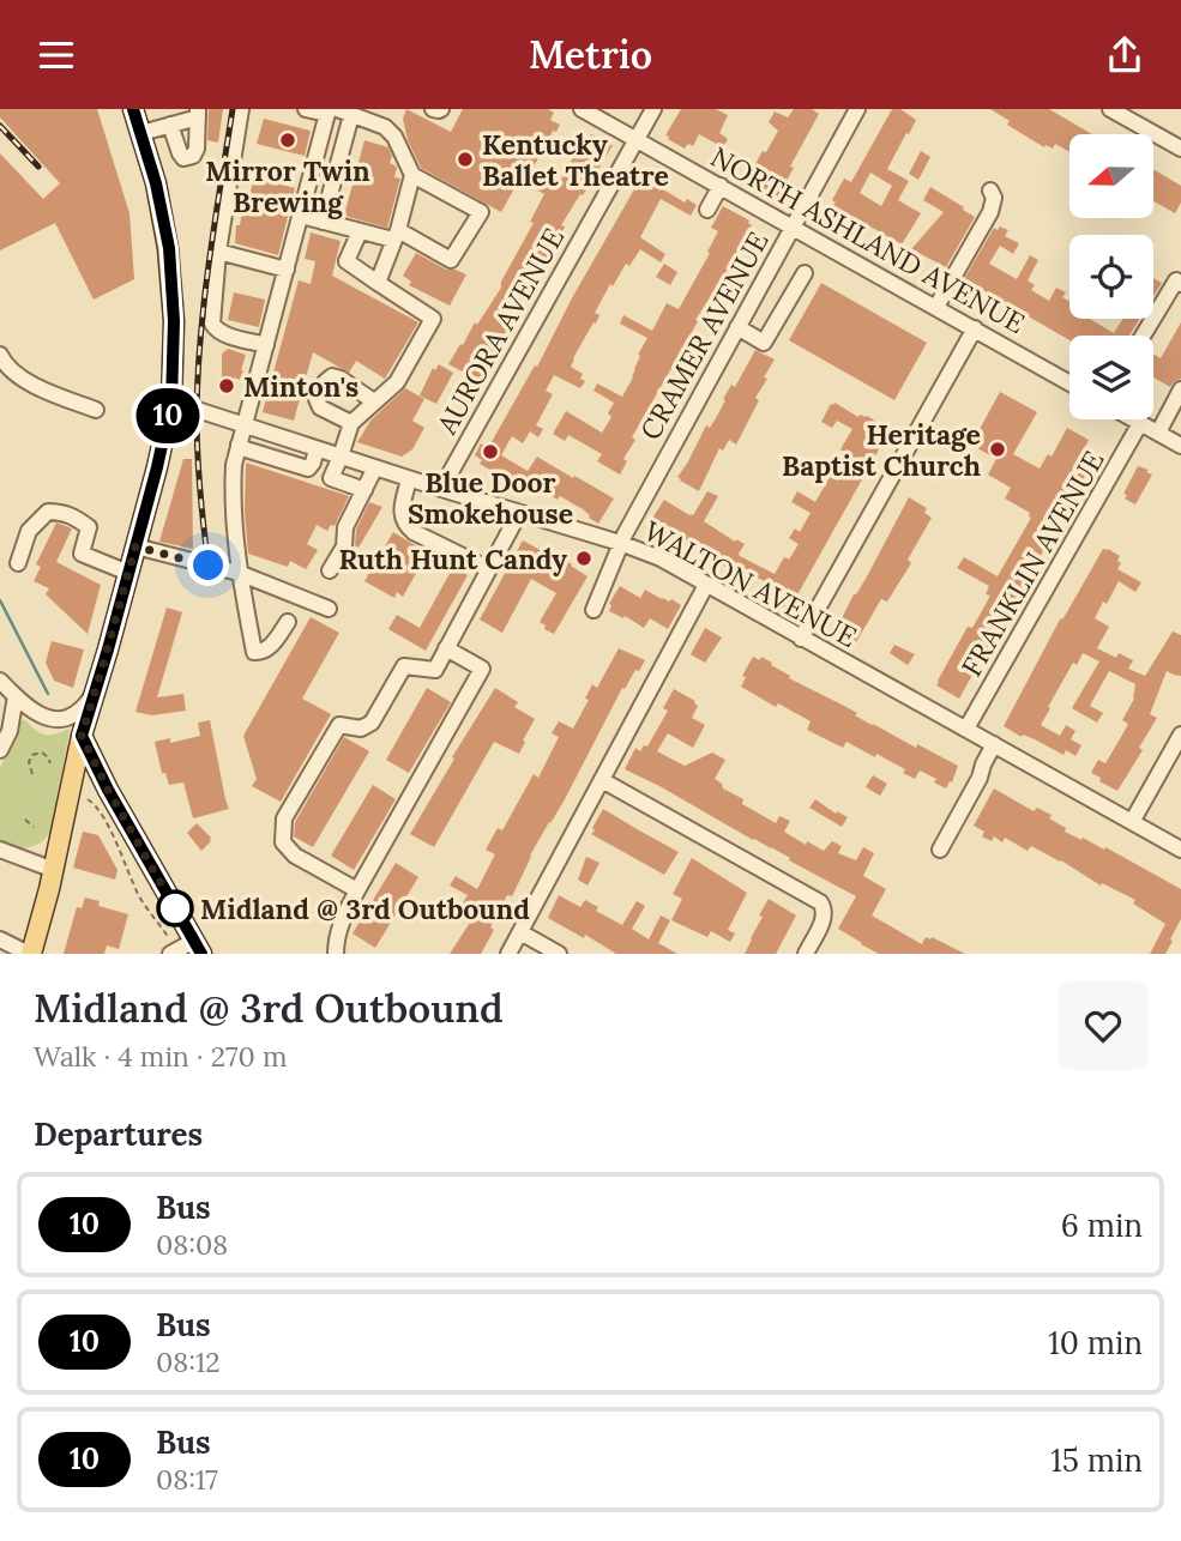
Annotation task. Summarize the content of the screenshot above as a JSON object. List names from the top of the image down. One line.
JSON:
{"streets":{"street":["NORTH ASHLAND AVENUE","AURORA AVENUE","CRAMER AVENUE","FRANKLIN AVENUE","WALTON AVENUE"]},"crossings":[["NORTH ASHLAND AVENUE","AURORA AVENUE"],["NORTH ASHLAND AVENUE","CRAMER AVENUE"],["AURORA AVENUE","WALTON AVENUE"],["CRAMER AVENUE","WALTON AVENUE"],["FRANKLIN AVENUE","WALTON AVENUE"]],"places":["Mirror Twin Brewing","Kentucky Ballet Theatre","Minton's","Heritage Baptist Church","Blue Door Smokehouse","Ruth Hunt Candy","Midland @ 3rd Outbound"],"lines":["bus line 10"],"north":"left","page":{"header":"Metrio","on_map":"10","heading":[["Midland @ 3rd Outbound","Walk · 4 min · 270 m"],"Departures"],"list":[{"mark":"10","name":"Bus","note":"08:08","value":"6 min"},{"mark":"10","name":"Bus","note":"08:12","value":"10 min"},{"mark":"10","name":"Bus","note":"08:17","value":"15 min"}]}}
